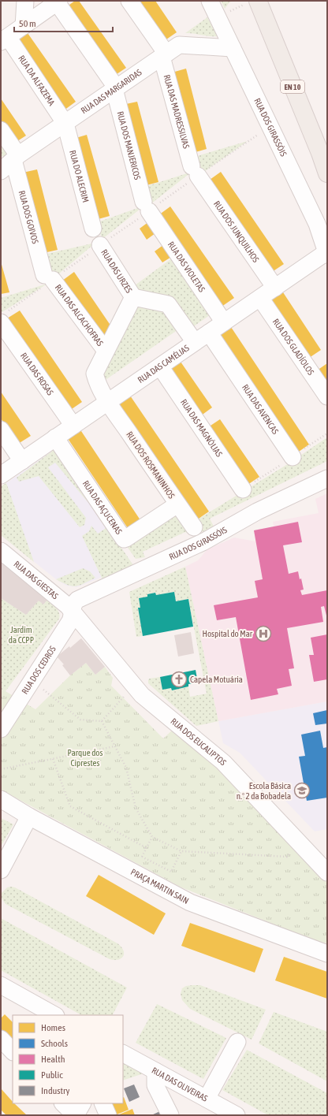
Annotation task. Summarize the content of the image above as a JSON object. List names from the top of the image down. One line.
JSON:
{"streets":{"main road":["EN 10"],"street":["RUA DA ALFAZEMA","RUA DAS MARGARIDAS","RUA DAS MADRESSILVAS","RUA DOS GIRASSÓIS","RUA DOS MANJERICOS","RUA DO ALECRIM","RUA DOS GOIVOS","RUA DOS JUNQUILHOS","RUA DAS VIOLETAS","RUA DAS URZES","RUA DAS ALCACHOFRAS","RUA DOS GLADÍOLOS","RUA DAS CAMÉLIAS","RUA DAS ROSAS","RUA DAS AVENCAS","RUA DAS MAGNÓLIAS","RUA DOS ROSMANINHOS","RUA DAS AÇUCENAS","RUA DAS GIESTAS","RUA DOS CEDROS","RUA DOS EUCALIPTOS","PRAÇA MARTIN SAIN","RUA DAS OLIVEIRAS"]},"crossings":[["RUA DA ALFAZEMA","RUA DAS MARGARIDAS"],["RUA DA ALFAZEMA","RUA DO ALECRIM"],["RUA DAS MARGARIDAS","RUA DAS MADRESSILVAS"],["RUA DAS MARGARIDAS","RUA DOS GIRASSÓIS"],["RUA DAS MARGARIDAS","RUA DOS MANJERICOS"],["RUA DAS MARGARIDAS","RUA DO ALECRIM"],["RUA DAS MARGARIDAS","RUA DOS GOIVOS"],["RUA DAS MADRESSILVAS","RUA DOS JUNQUILHOS"],["RUA DOS GIRASSÓIS","RUA DAS CAMÉLIAS"],["RUA DOS GIRASSÓIS","RUA DAS GIESTAS"],["RUA DOS GIRASSÓIS","RUA DOS CEDROS"],["RUA DOS GIRASSÓIS","RUA DOS EUCALIPTOS"],["RUA DOS MANJERICOS","RUA DAS VIOLETAS"],["RUA DOS GOIVOS","RUA DAS ALCACHOFRAS"],["RUA DOS JUNQUILHOS","RUA DAS CAMÉLIAS"],["RUA DAS VIOLETAS","RUA DAS CAMÉLIAS"],["RUA DAS ALCACHOFRAS","RUA DOS ROSMANINHOS"],["RUA DOS GLADÍOLOS","RUA DAS CAMÉLIAS"],["RUA DAS CAMÉLIAS","RUA DAS ROSAS"],["RUA DAS CAMÉLIAS","RUA DAS AVENCAS"],["RUA DAS CAMÉLIAS","RUA DAS MAGNÓLIAS"],["RUA DAS CAMÉLIAS","RUA DOS ROSMANINHOS"],["RUA DAS CAMÉLIAS","RUA DAS AÇUCENAS"],["RUA DOS ROSMANINHOS","RUA DAS AÇUCENAS"],["RUA DAS GIESTAS","RUA DOS CEDROS"],["RUA DAS GIESTAS","RUA DOS EUCALIPTOS"],["RUA DOS CEDROS","RUA DOS EUCALIPTOS"]],"parks":["Jardim da CCPP","Parque dos Ciprestes"],"places":{"hospital":["Hospital do Mar"],"church":["Capela Motuária"],"school or university":["Escola Básica n.º 2 da Bobadela"]},"legend":["Homes","Schools","Health","Public","Industry"],"scale_bar":"50 m"}
